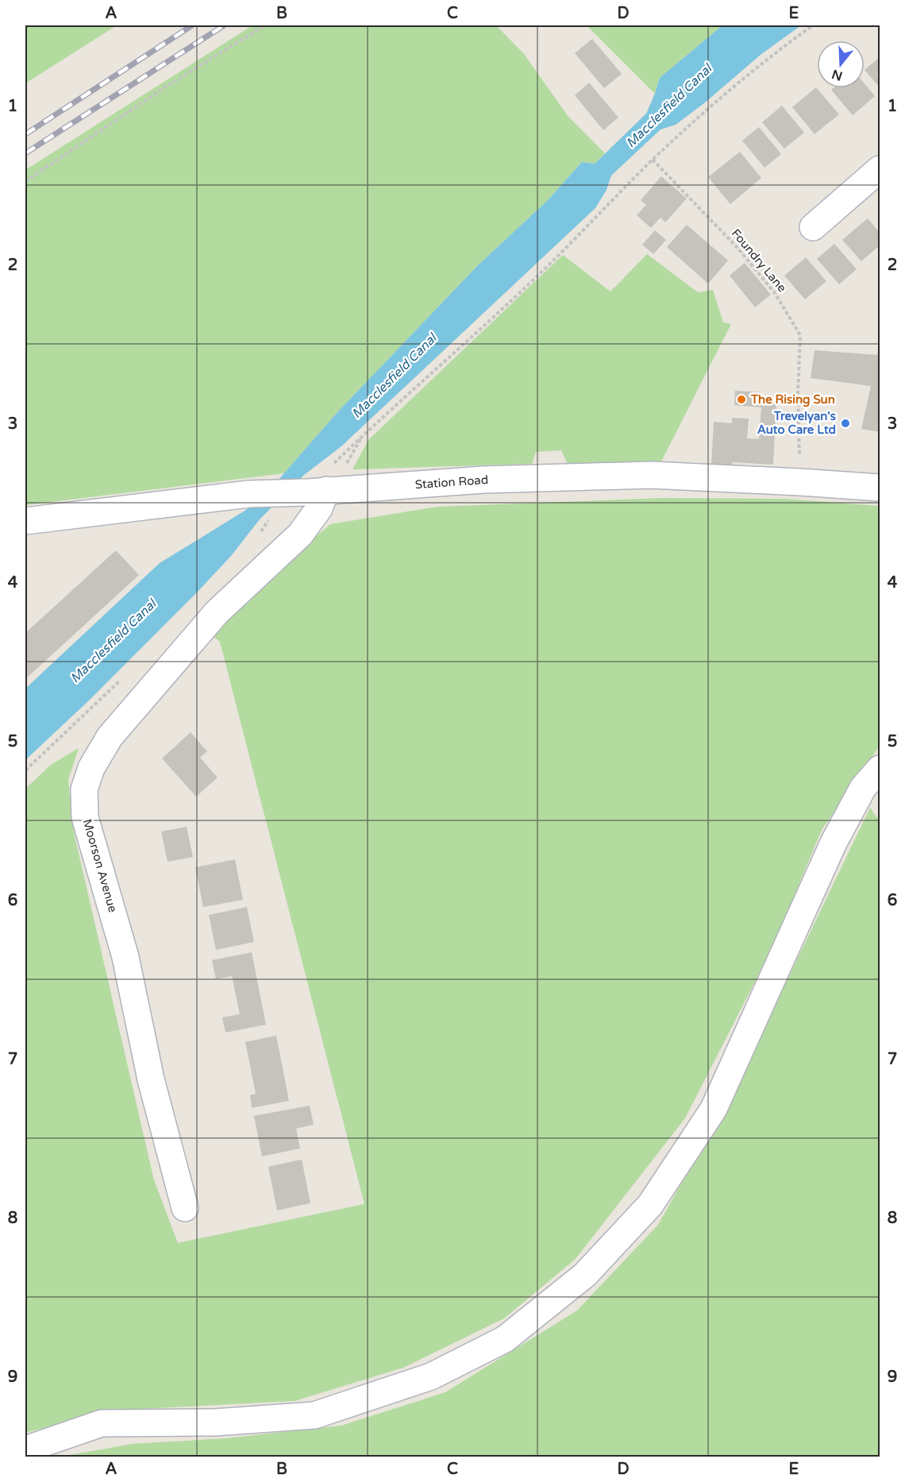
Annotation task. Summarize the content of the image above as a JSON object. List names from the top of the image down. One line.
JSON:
{"streets":{"street":["Station Road","Moorson Avenue"],"path":["Foundry Lane"]},"crossings":[["Foundry Lane","Station Road"],["Station Road","Moorson Avenue"]],"water":["Macclesfield Canal"],"places":["The Rising Sun","Trevelyan's Auto Care Ltd"],"north":"bottom","grid":{"columns":["A","B","C","D","E"],"rows":["1","2","3","4","5","6","7","8","9"]}}
